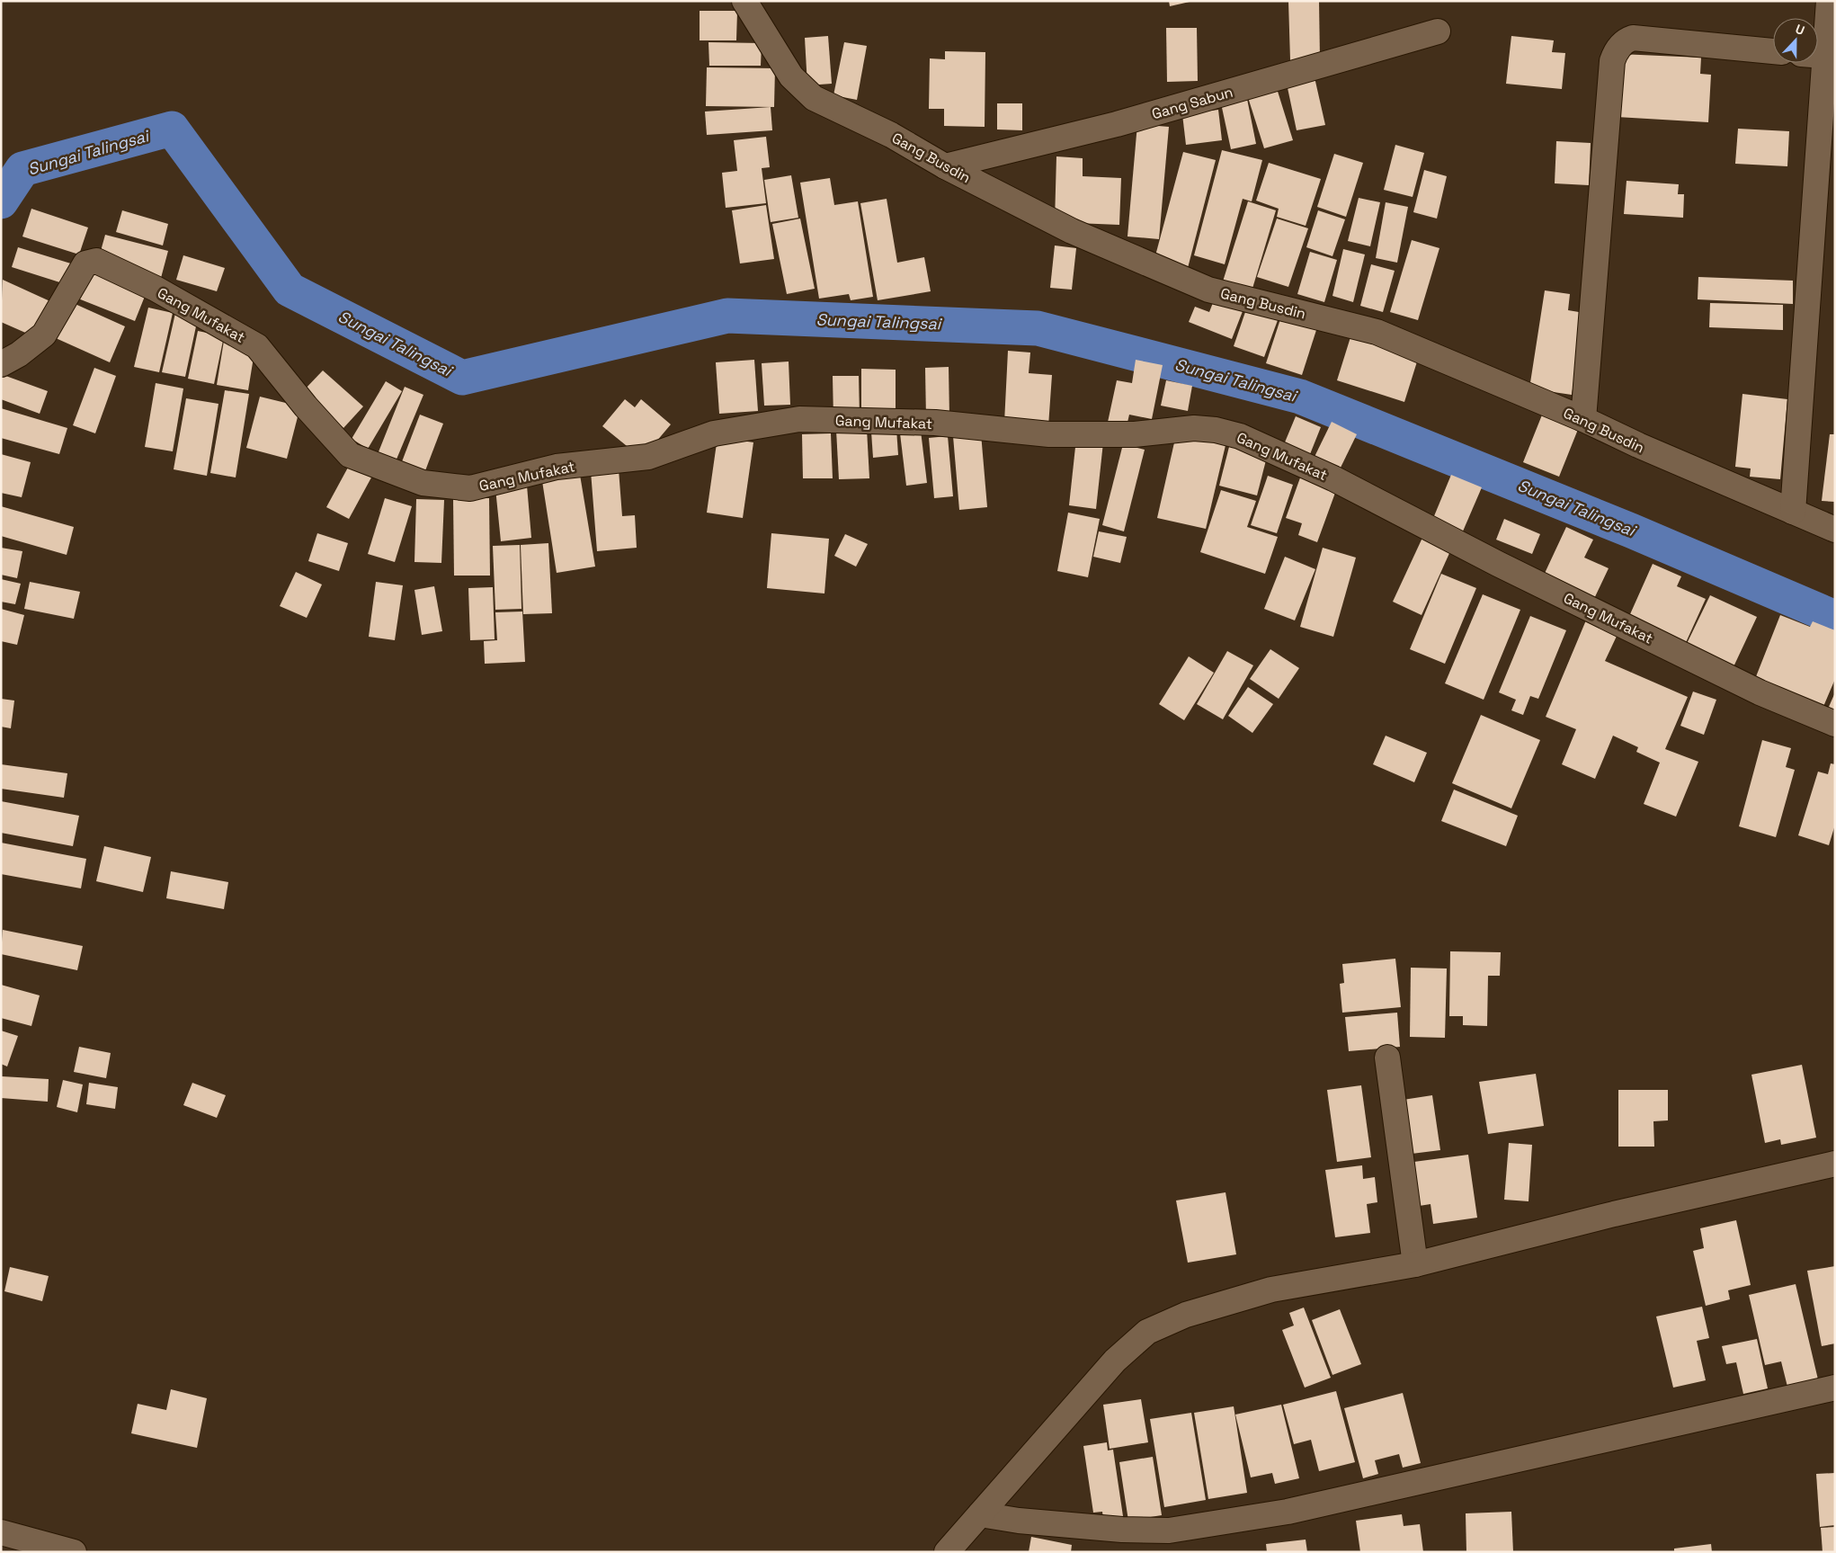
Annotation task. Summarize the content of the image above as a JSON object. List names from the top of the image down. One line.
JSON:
{"streets":{"street":["Gang Sabun","Gang Busdin","Gang Mufakat"]},"crossings":[["Gang Sabun","Gang Busdin"]],"water":["Sungai Talingsai"],"north":"top"}
